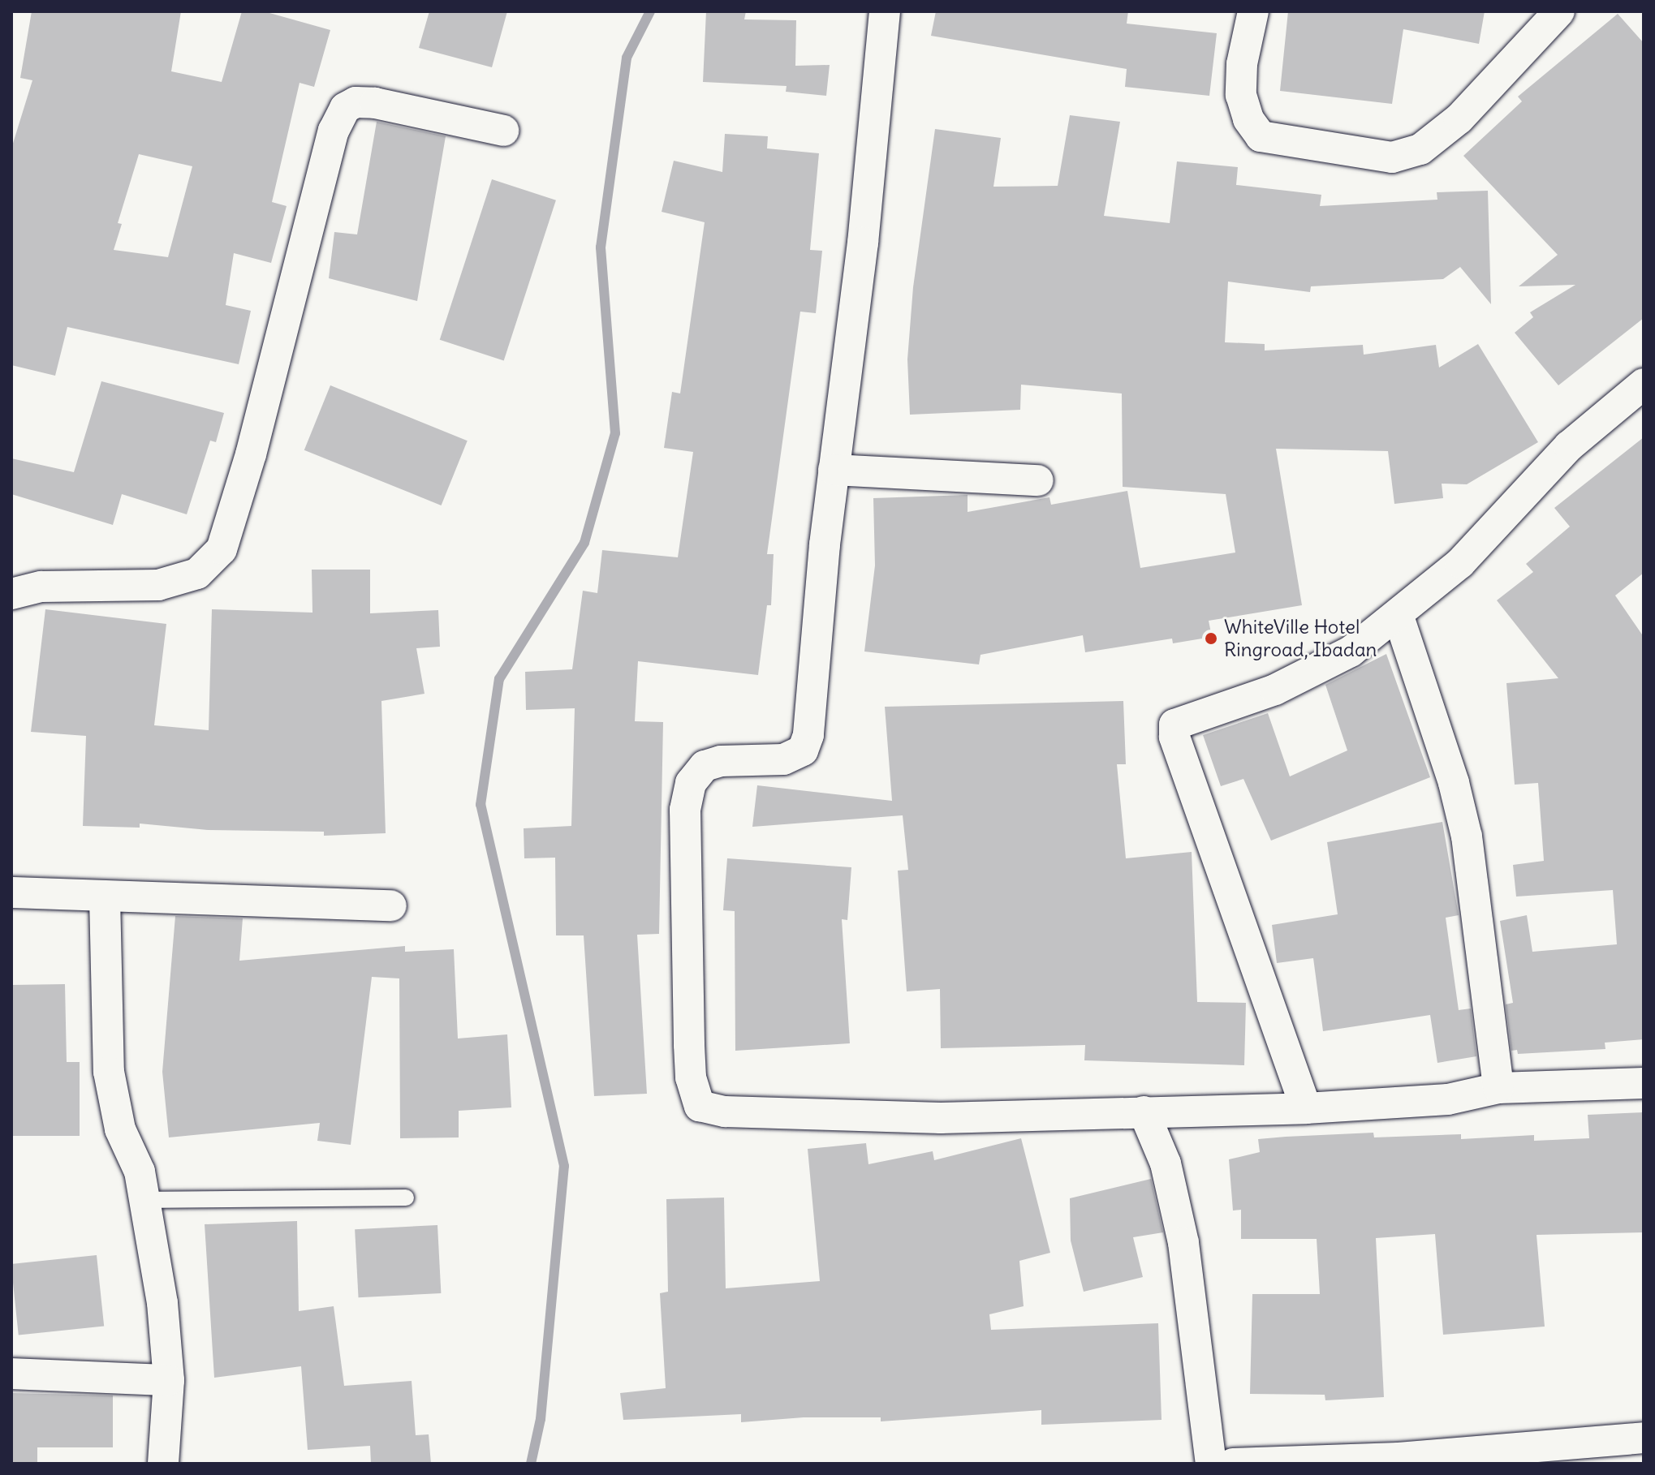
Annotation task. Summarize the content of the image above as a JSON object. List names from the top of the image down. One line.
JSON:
{"places":["WhiteVille Hotel Ringroad, Ibadan"]}
